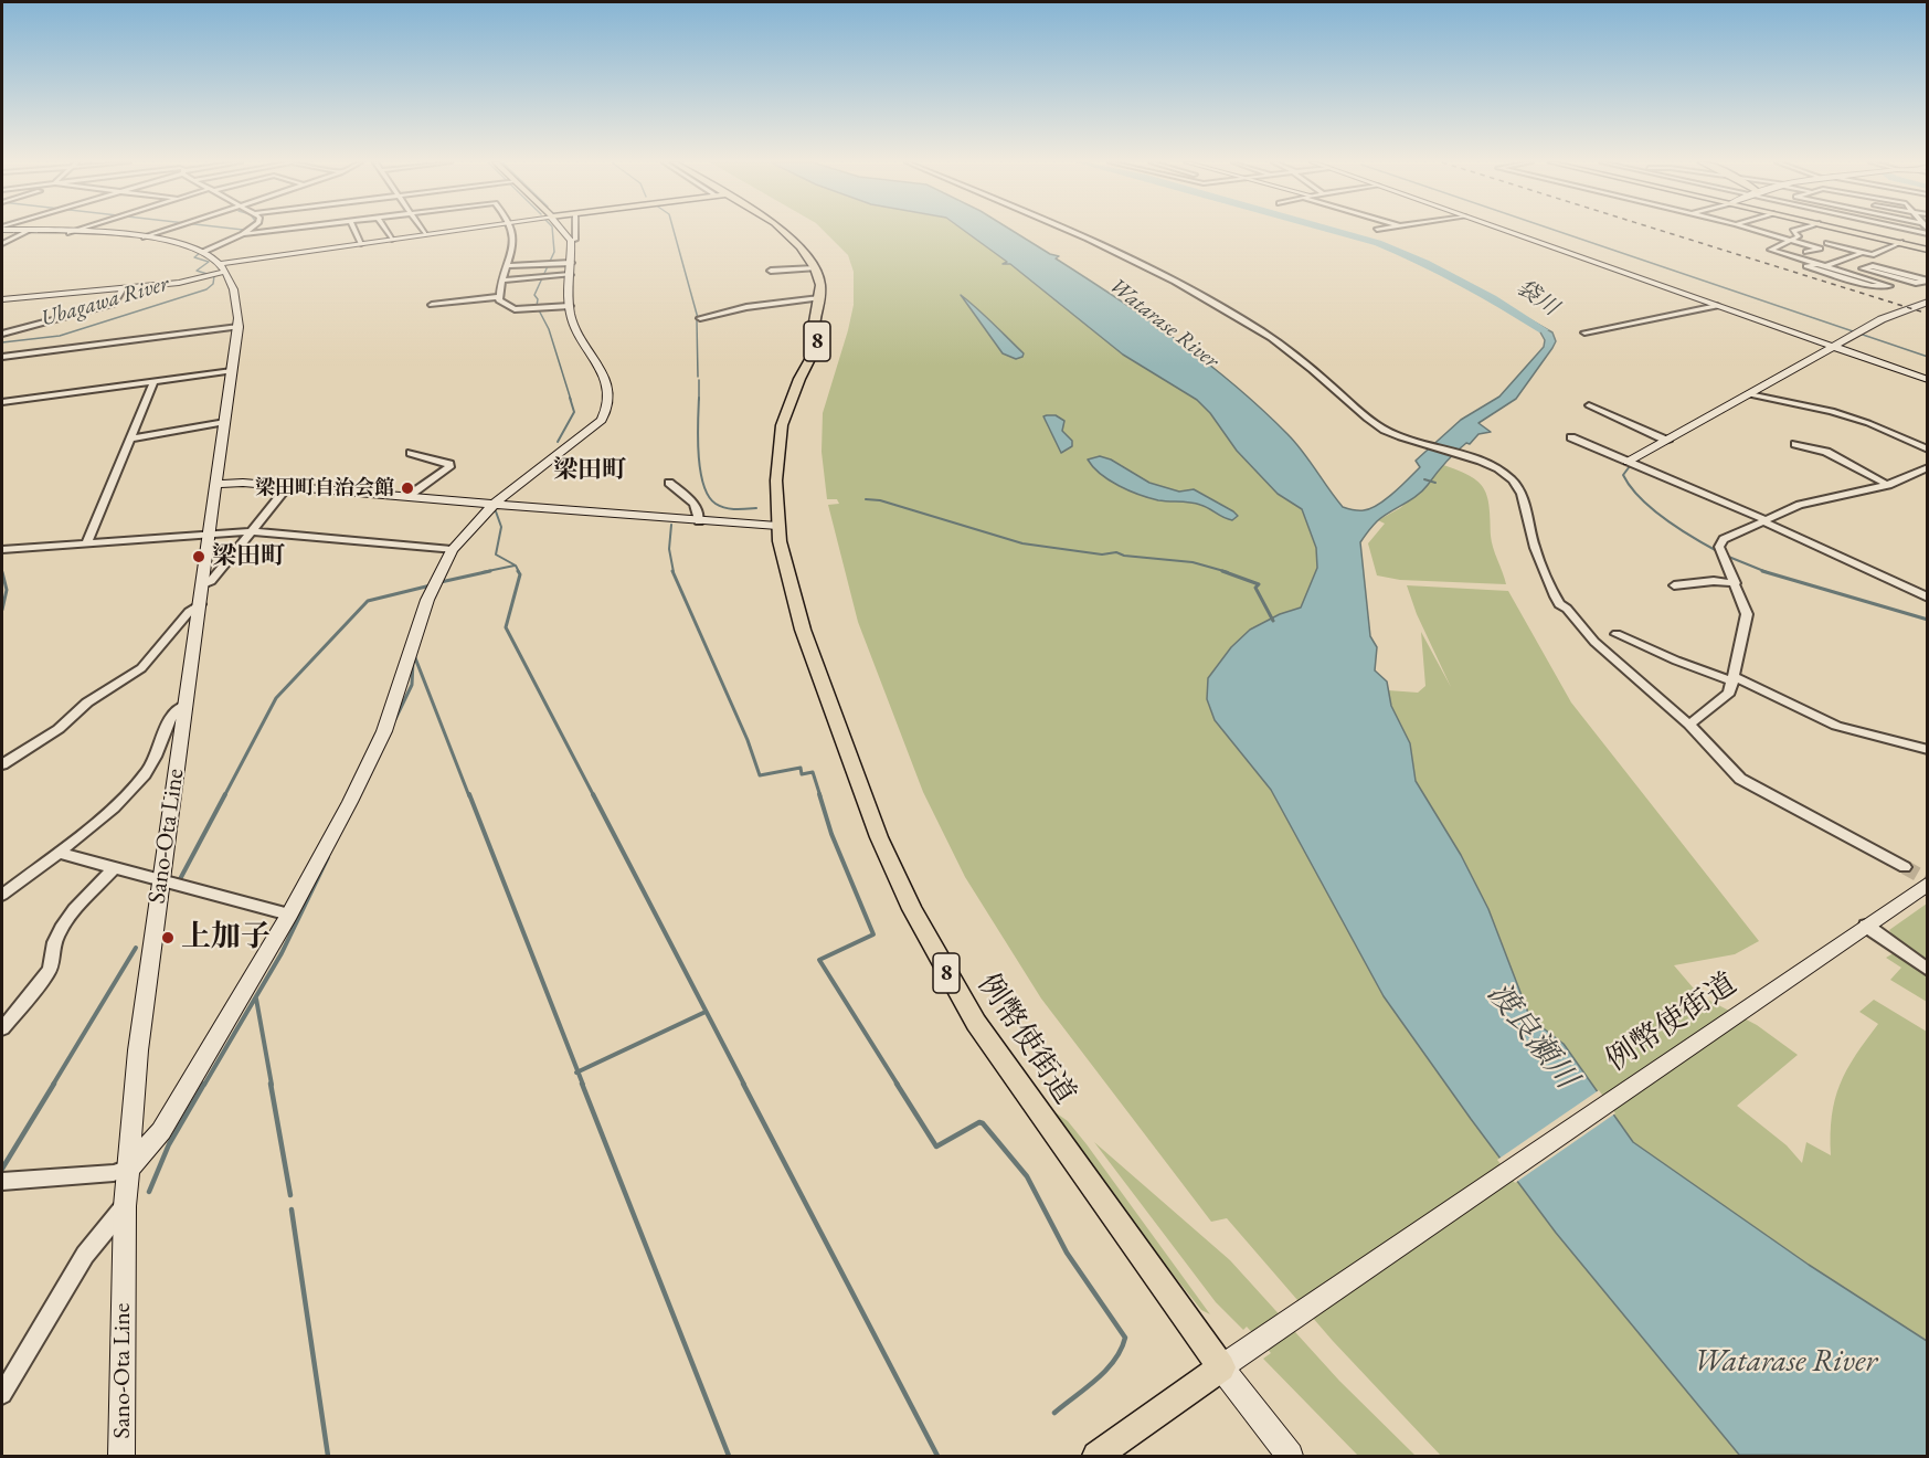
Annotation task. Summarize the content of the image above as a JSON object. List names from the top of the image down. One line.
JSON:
{"streets":{"main road":["8","例幣使街道"],"street":["Sano-Ota Line"]},"crossings":[["8","例幣使街道"]],"districts":["梁田町"],"water":["袋川","Ubagawa River","Watarase River","渡良瀬川"],"places":["梁田町自治会館","梁田町","上加子"]}
